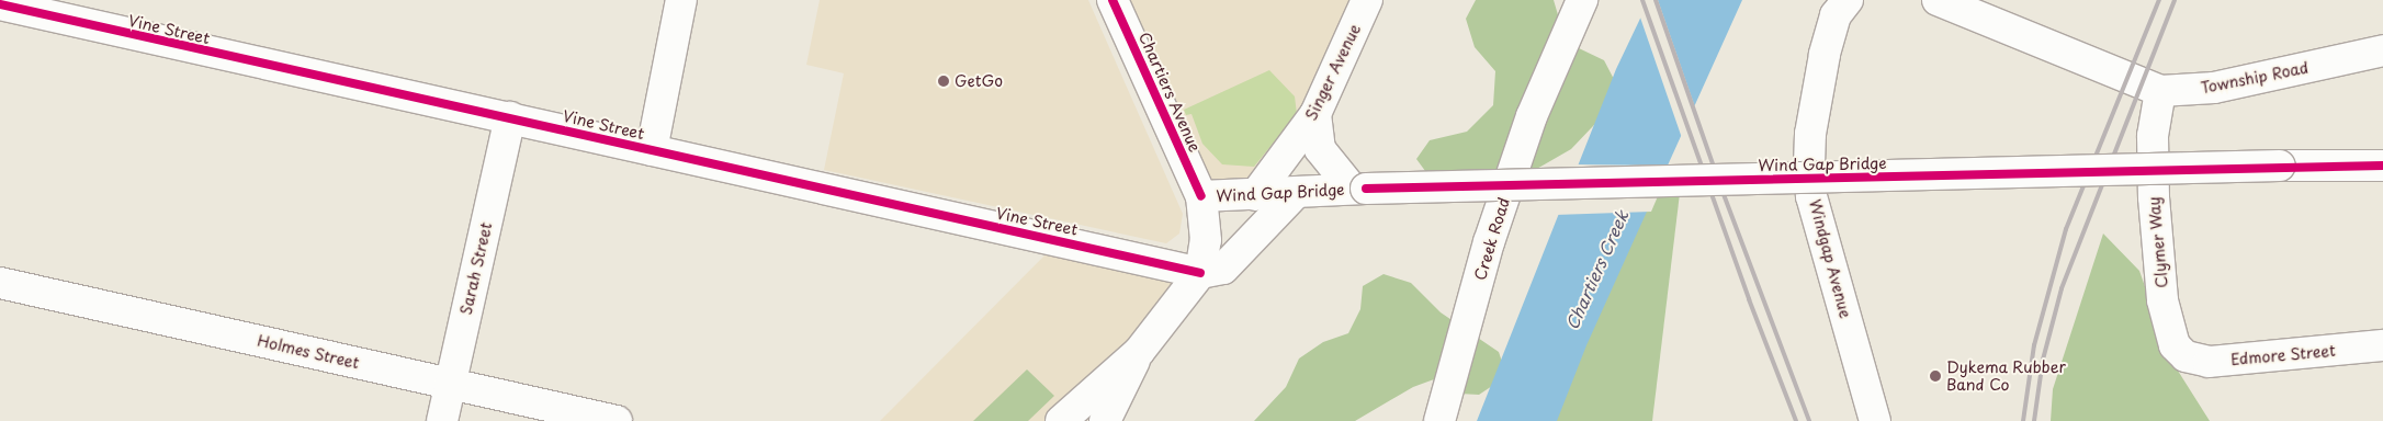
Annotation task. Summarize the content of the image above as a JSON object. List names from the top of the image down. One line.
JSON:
{"streets":{"street":["Vine Street","Singer Avenue","Township Road","Chartiers Avenue","Wind Gap Bridge","Creek Road","Clymer Way","Windgap Avenue","Sarah Street","Holmes Street","Edmore Street"]},"crossings":[["Vine Street","Sarah Street"],["Singer Avenue","Wind Gap Bridge"],["Township Road","Clymer Way"],["Chartiers Avenue","Wind Gap Bridge"],["Clymer Way","Edmore Street"],["Sarah Street","Holmes Street"]],"water":["Chartiers Creek"],"places":["GetGo","Dykema Rubber Band Co"]}
